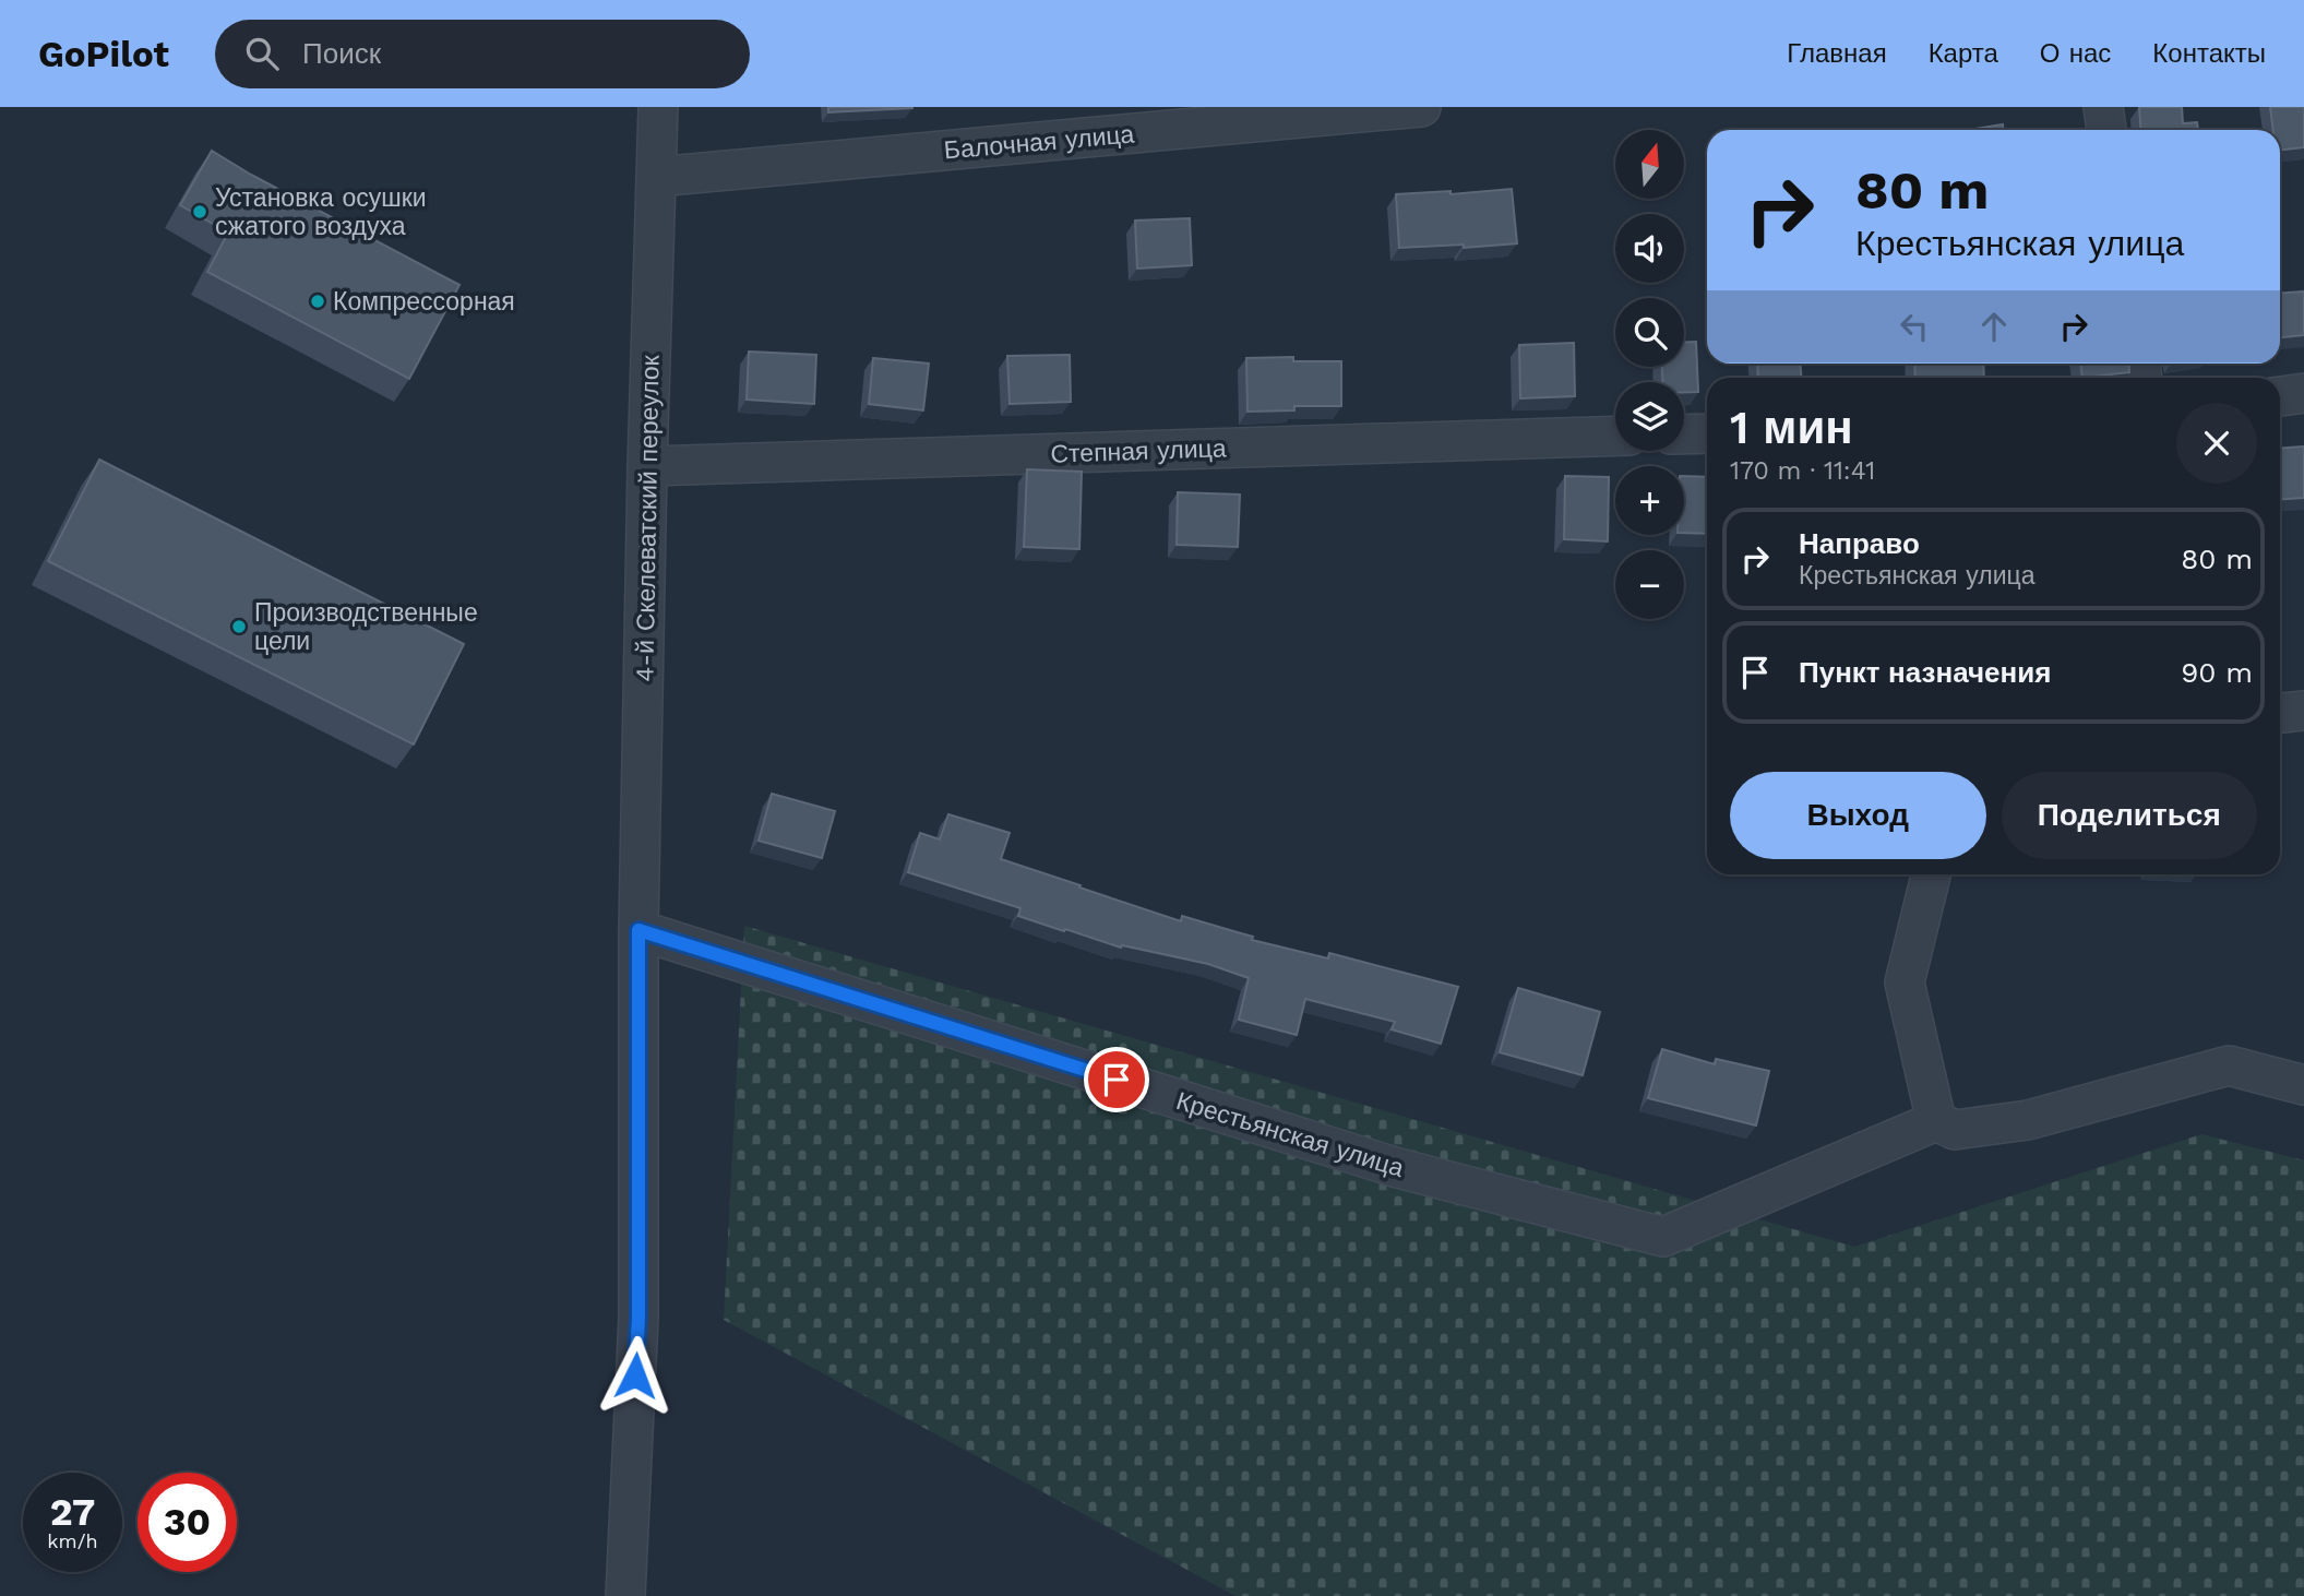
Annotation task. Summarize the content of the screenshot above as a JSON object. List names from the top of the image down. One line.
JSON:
{"streets":{"street":["Балочная улица","Степная улица","4-й Скелеватский переулок","Крестьянская улица"]},"crossings":[["Балочная улица","4-й Скелеватский переулок"],["Степная улица","4-й Скелеватский переулок"],["4-й Скелеватский переулок","Крестьянская улица"]],"places":["Установка осушки сжатого воздуха","Компрессорная","Производственные цели"],"north":"top","page":{"header":"GoPilot","search":"Поиск","nav":["Главная","Карта","О нас","Контакты"],"map_buttons":["+","−"],"turn":["80 m","Крестьянская улица"],"heading":["1 мин","170 m · 11:41"],"list":[{"name":"Направо","note":"Крестьянская улица","value":"80 m"},{"name":"Пункт назначения","value":"90 m"}],"buttons":["Выход","Поделиться"],"speed":"27 km/h","limit":"30"}}
